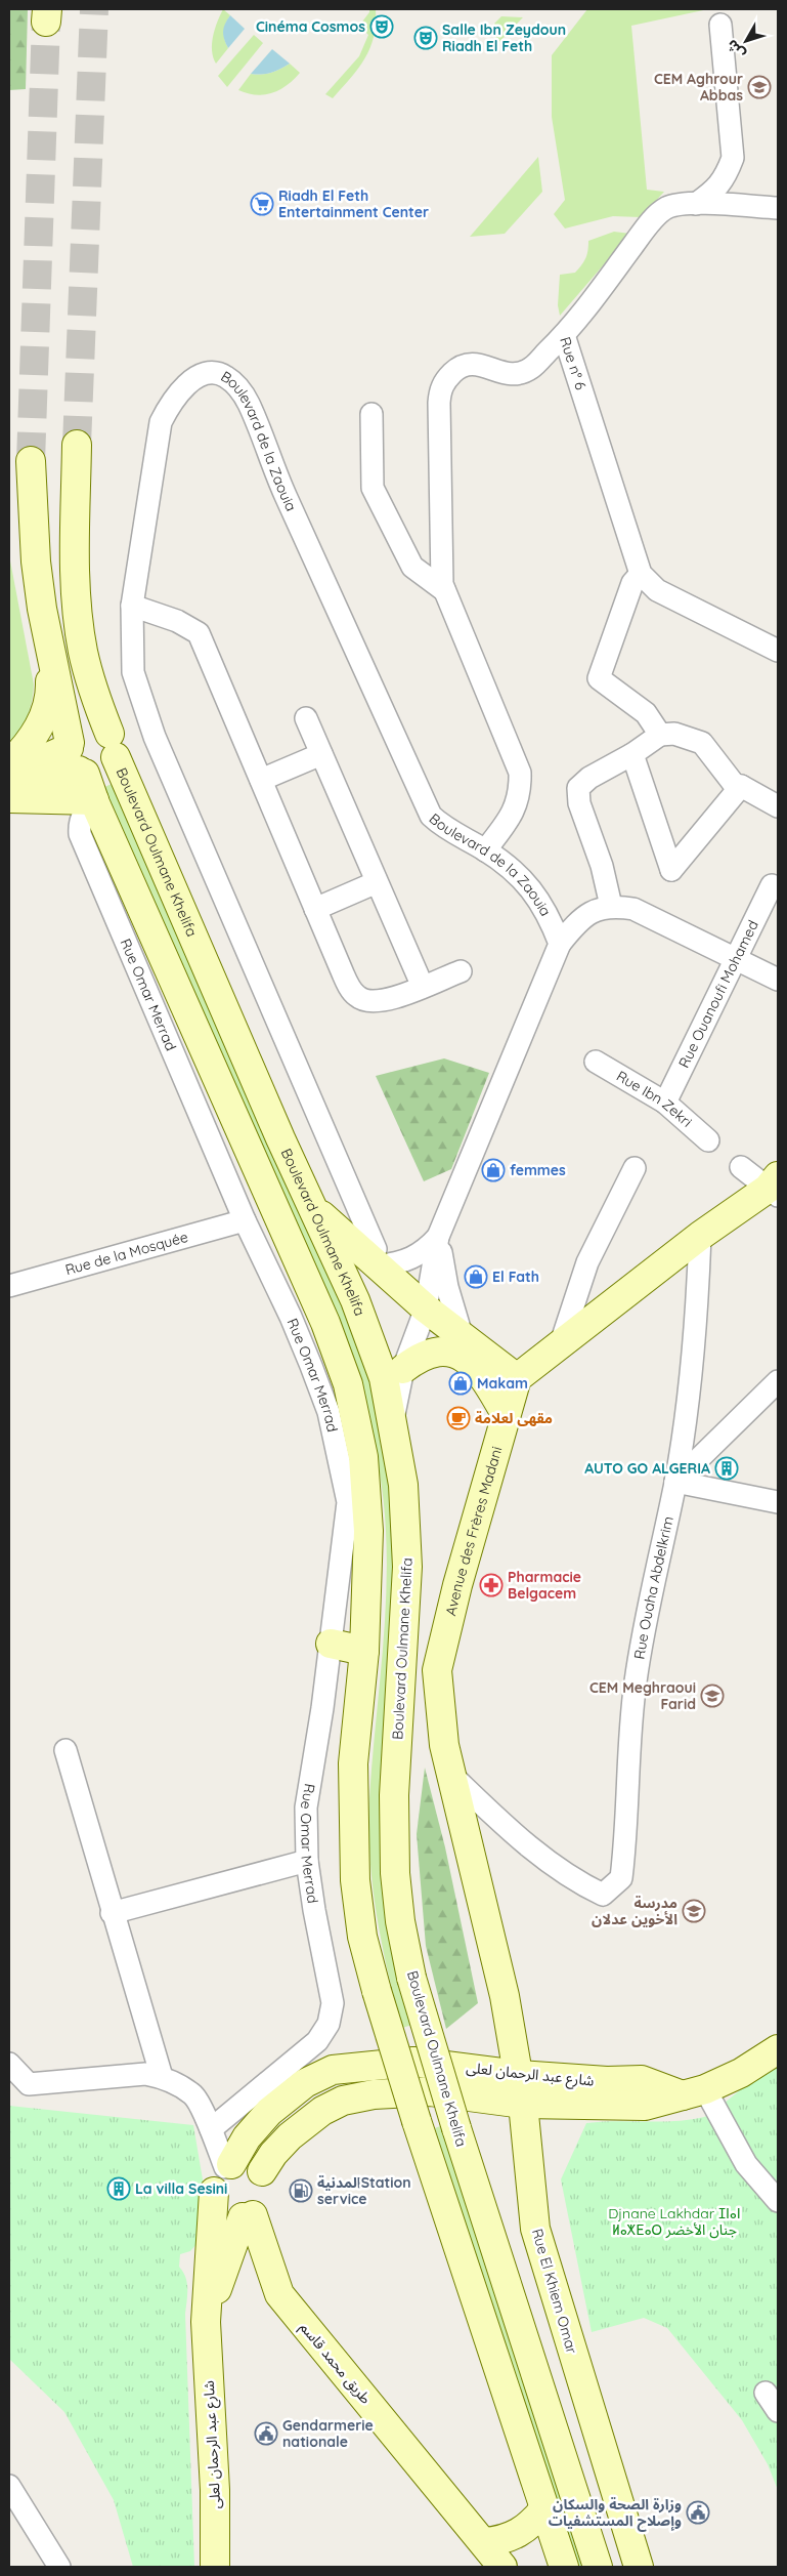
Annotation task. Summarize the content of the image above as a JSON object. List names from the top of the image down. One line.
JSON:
{"streets":{"main road":["Boulevard Oulmane Khelifa","Avenue des Frères Madani","شارع عبد الرحمان لعلى","Rue El Khiem Omar","طريق محمد قاسم"],"street":["Rue n° 6","Boulevard de la Zaouia","Rue Ouanoufi Mohamed","Rue Omar Merrad","Rue Ibn Zekri","Rue de la Mosquée","Rue Ouaha Abdelkrim"]},"crossings":[["Rue Ouanoufi Mohamed","Rue Ibn Zekri"],["Rue Omar Merrad","Rue de la Mosquée"],["Avenue des Frères Madani","Rue Ouaha Abdelkrim"],["Avenue des Frères Madani","Rue El Khiem Omar"],["شارع عبد الرحمان لعلى","Rue El Khiem Omar"],["شارع عبد الرحمان لعلى","طريق محمد قاسم"]],"parks":["Djnane Lakhdar ⵊⵏⴰⵏ ⵍⴰⵅⴹⴰⵔ جنان الأخضر"],"places":{"theatre":["Cinéma Cosmos","Salle Ibn Zeydoun Riadh El Feth"],"school or university":["CEM Aghrour Abbas","CEM Meghraoui Farid","مدرسة الأخوين عدلان"],"supermarket":["Riadh El Feth Entertainment Center"],"shop":["femmes","El Fath","Makam"],"cafe":["مقهى لعلامة"],"building":["AUTO GO ALGERIA","La villa Sesini"],"pharmacy":["Pharmacie Belgacem"],"fuel station":["المدنيةStation service"],"public building":["Gendarmerie nationale","وزارة الصحة والسكان وإصلاح المستشفيات"]},"north":"bottom left"}
